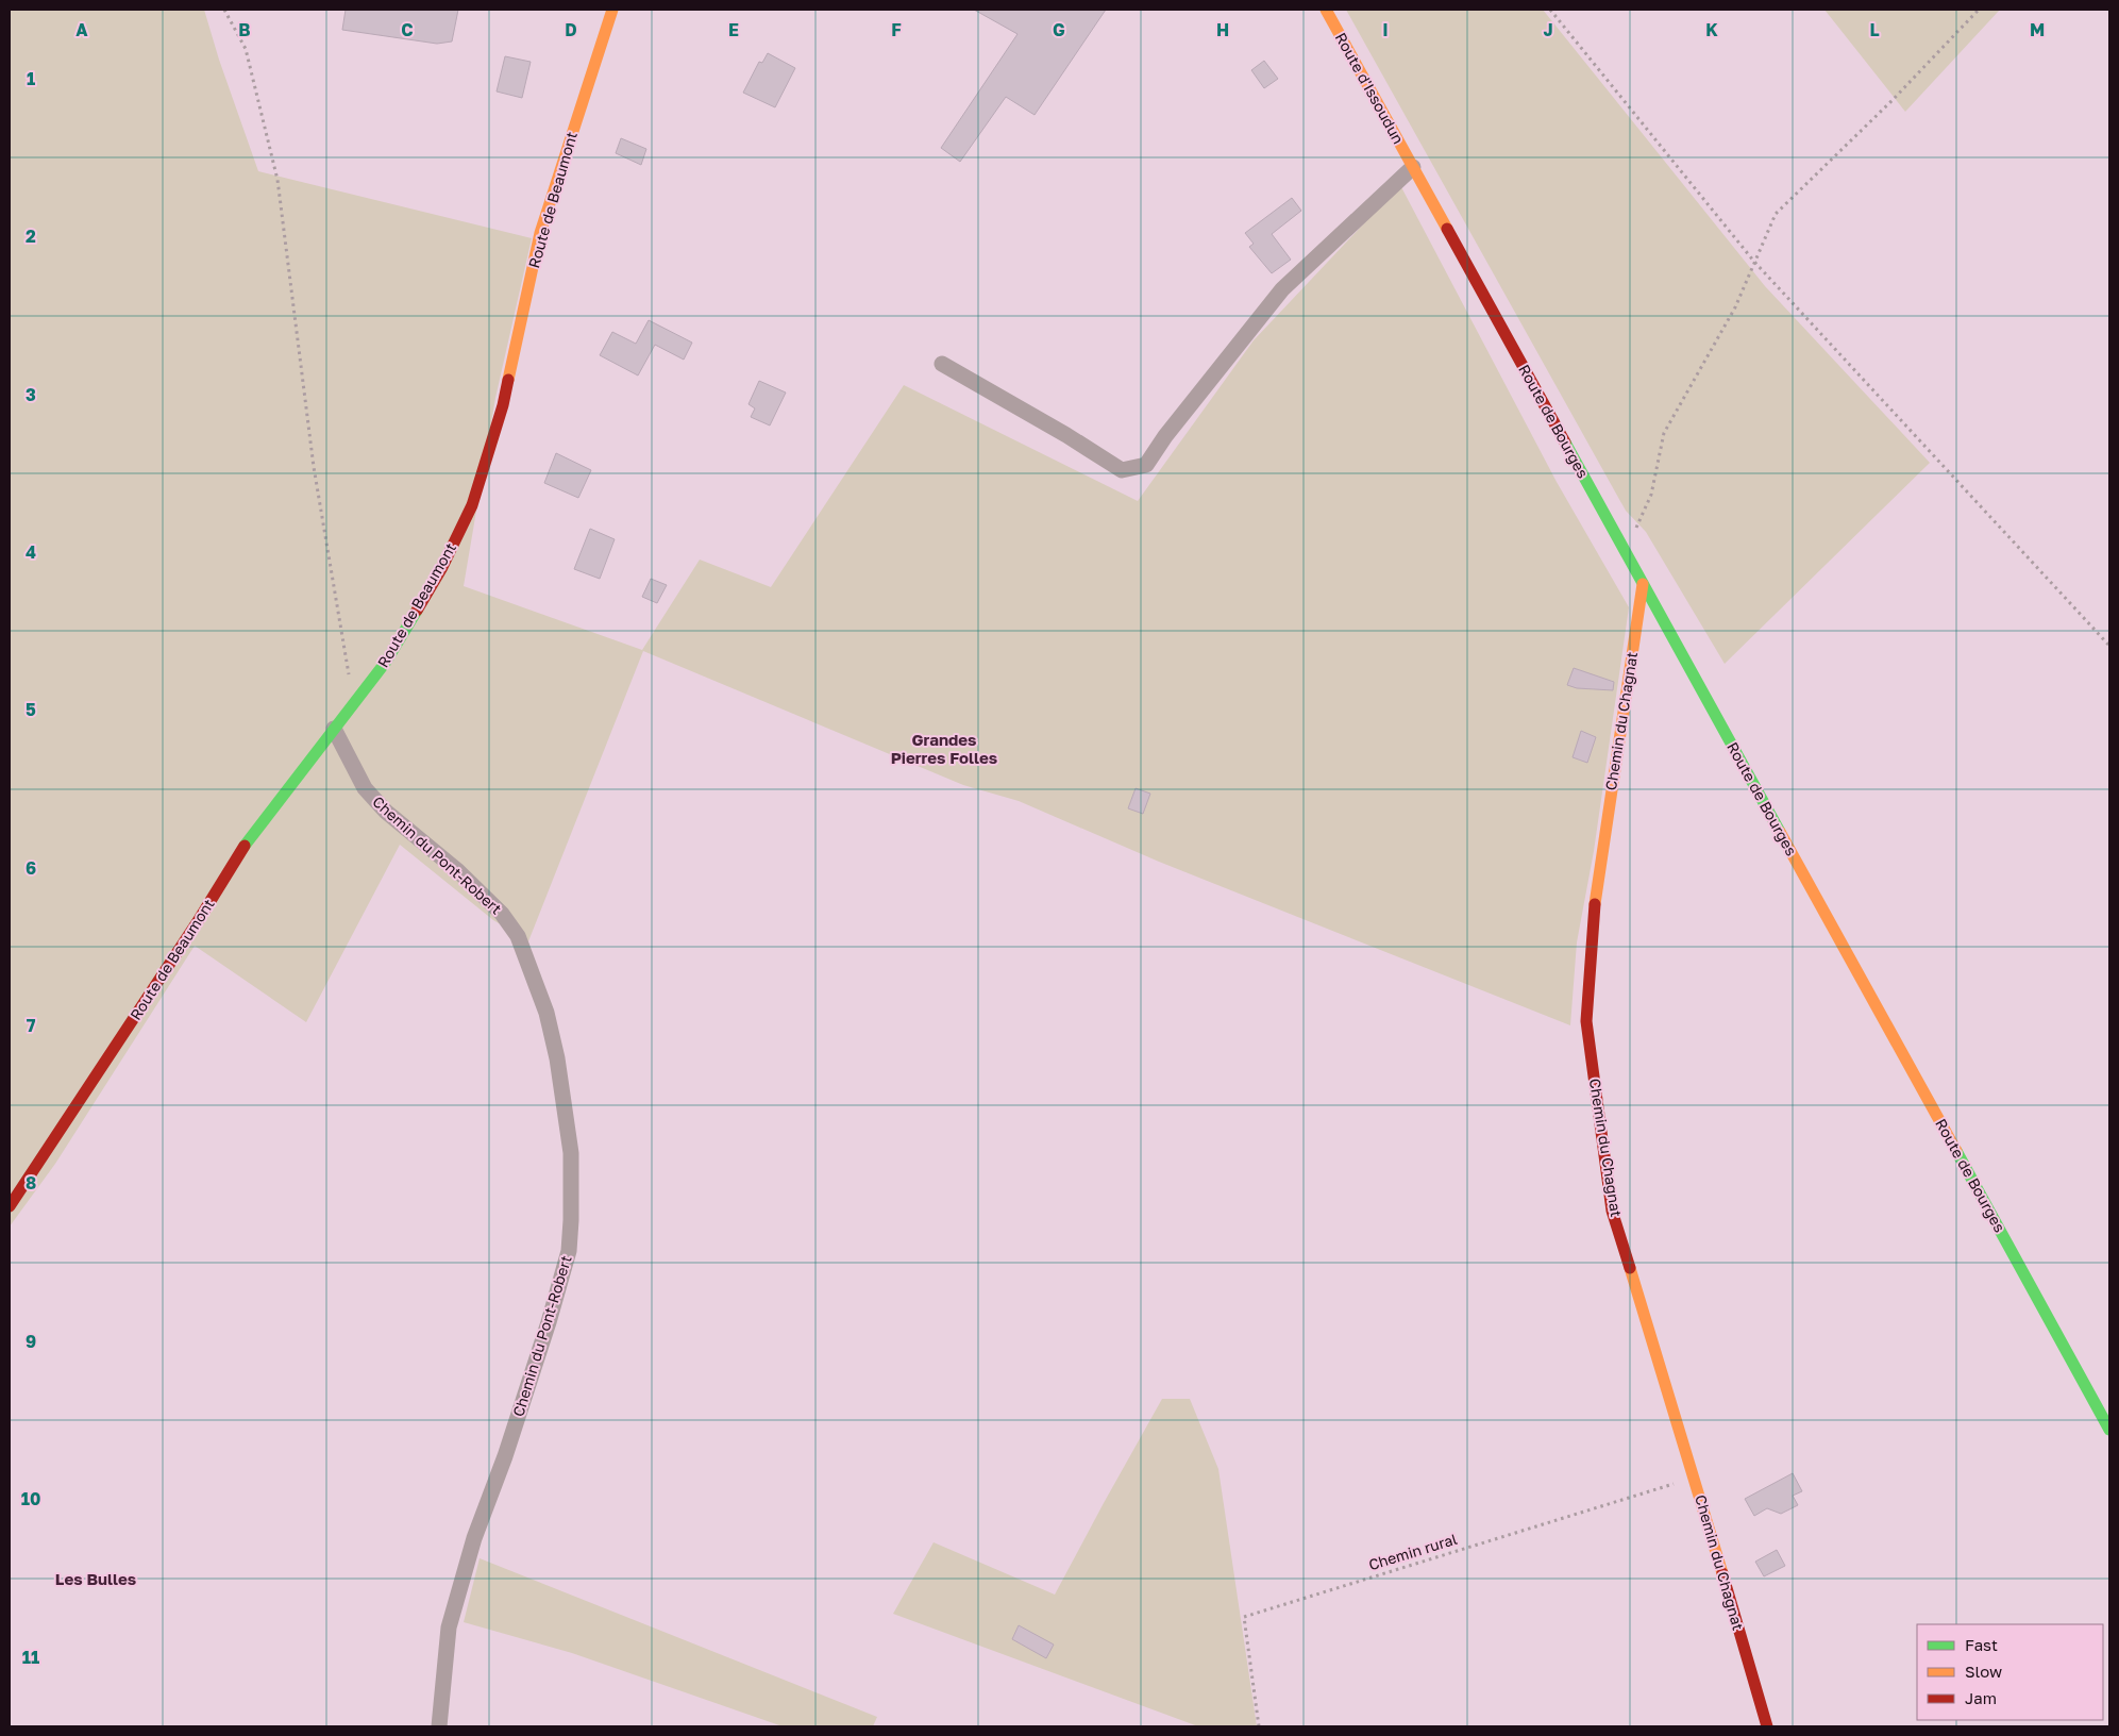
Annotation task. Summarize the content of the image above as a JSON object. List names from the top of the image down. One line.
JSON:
{"streets":{"street":["Route d'Issoudun","Route de Beaumont","Route de Bourges","Chemin du Chagnat","Chemin du Pont-Robert"],"path":["Chemin rural"]},"crossings":[["Route d'Issoudun","Route de Bourges"],["Route de Beaumont","Chemin du Pont-Robert"],["Route de Bourges","Chemin du Chagnat"],["Chemin du Chagnat","Chemin rural"]],"districts":["Grandes Pierres Folles","Les Bulles"],"legend":["Fast","Slow","Jam"],"grid":{"columns":["A","B","C","D","E","F","G","H","I","J","K","L","M"],"rows":["1","2","3","4","5","6","7","8","9","10","11"]}}
